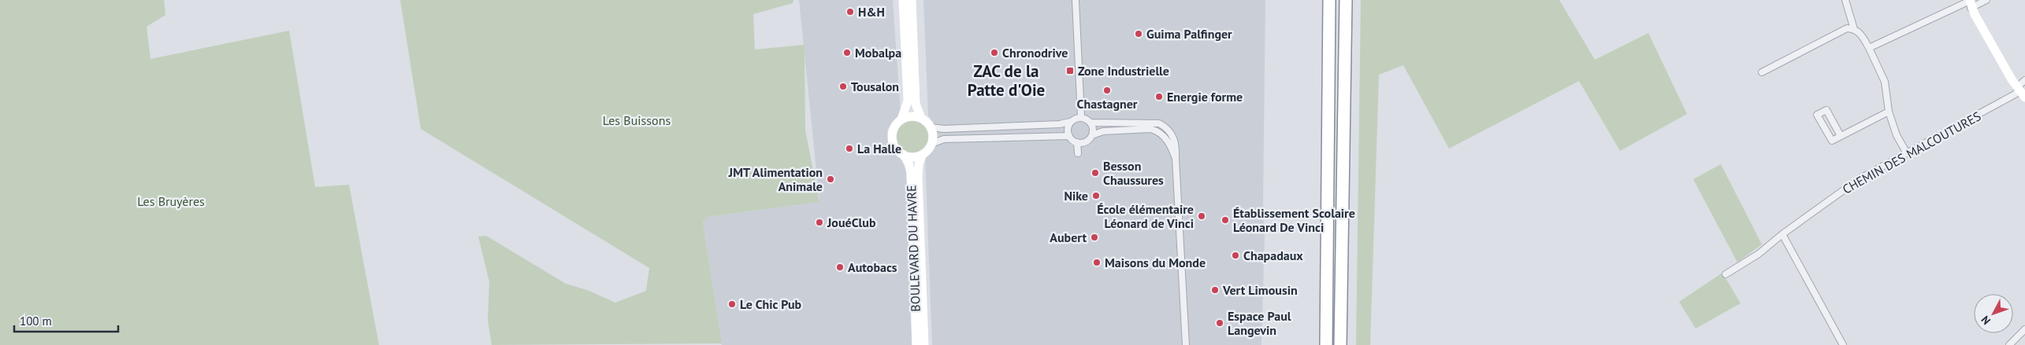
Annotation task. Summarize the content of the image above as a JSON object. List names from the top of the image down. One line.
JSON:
{"streets":{"main road":["BOULEVARD DU HAVRE"],"street":["CHEMIN DES MALCOUTURES"]},"districts":["ZAC de la Patte d'Oie"],"parks":["Les Buissons","Les Bruyères"],"places":{"other":["H&H","Guima Palfinger","Mobalpa","Chronodrive","Tousalon","Chastagner","Energie forme","La Halle","Besson Chaussures","JMT Alimentation Animale","Nike","École élémentaire Léonard de Vinci","Établissement Scolaire Léonard De Vinci","JouéClub","Aubert","Chapadaux","Maisons du Monde","Autobacs","Vert Limousin","Le Chic Pub","Espace Paul Langevin"],"transit":["Zone Industrielle"]},"scale_bar":"100 m","north":"bottom left"}
